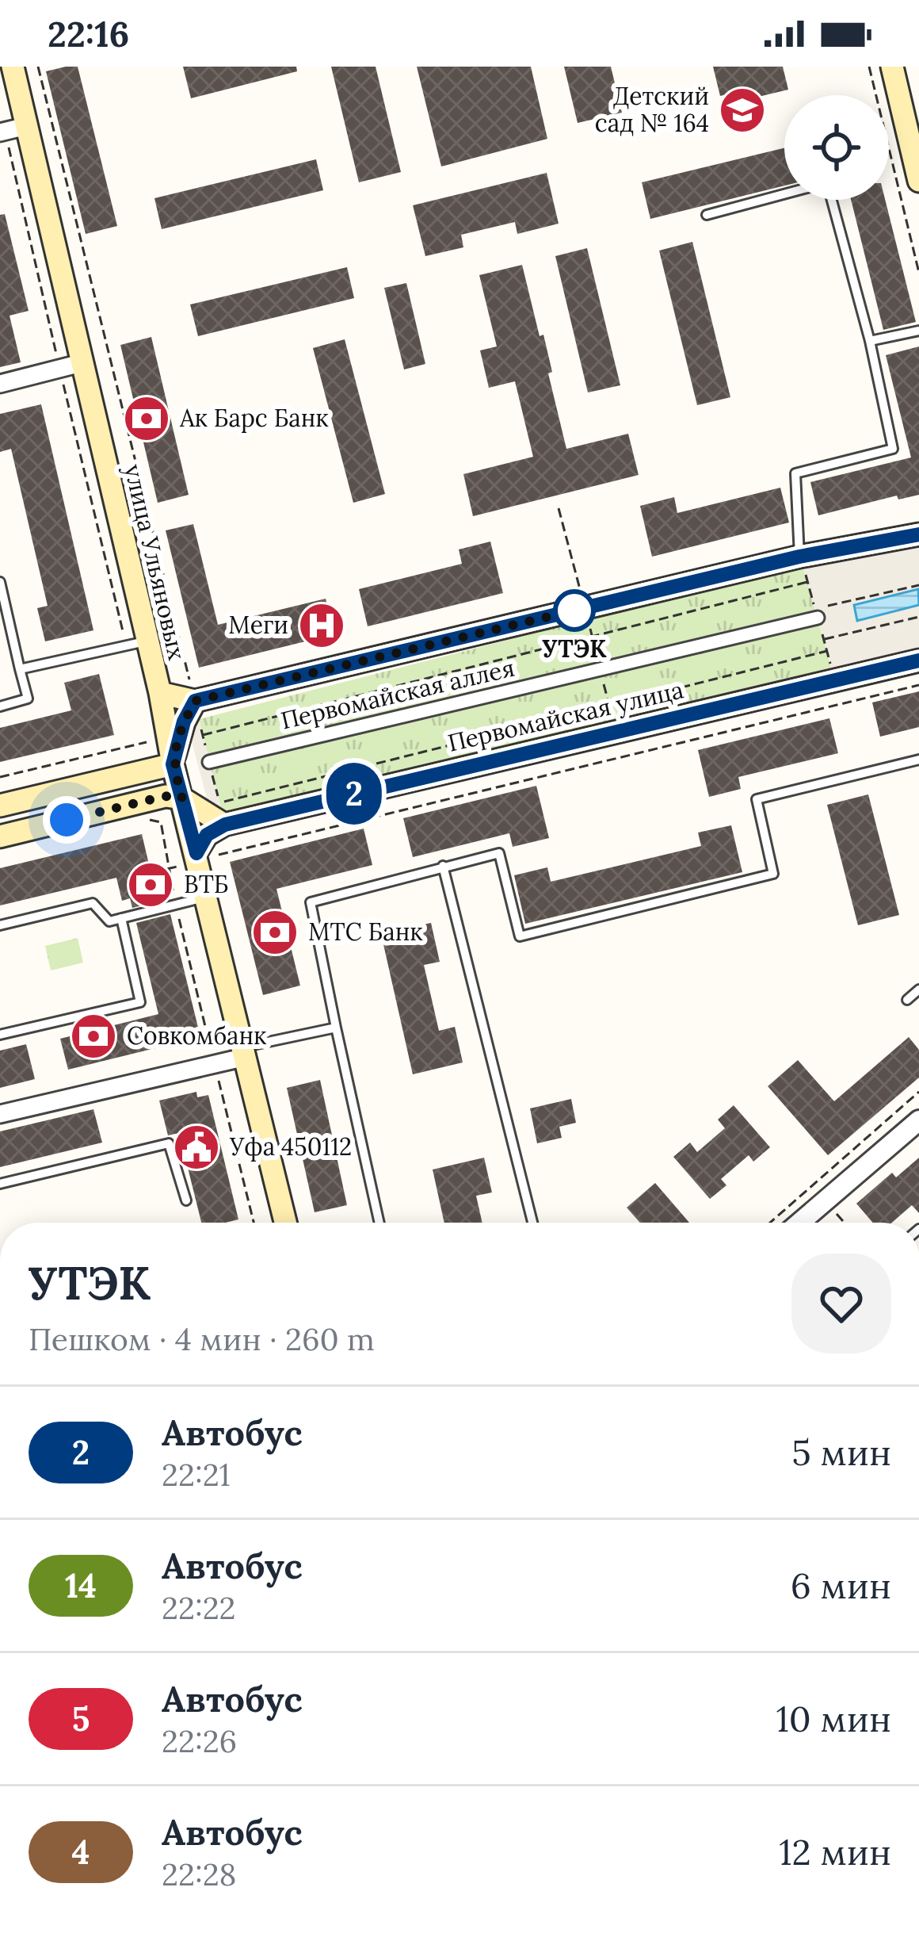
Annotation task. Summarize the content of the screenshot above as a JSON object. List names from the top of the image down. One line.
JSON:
{"streets":{"main road":["улица Ульяновых","Первомайская улица"],"street":["Первомайская аллея"]},"places":{"school or university":["Детский сад № 164"],"bank":["Ак Барс Банк","ВТБ","МТС Банк","Совкомбанк"],"other":["УТЭК"],"hospital":["Меги"],"public building":["Уфа 450112"]},"lines":["bus line 2"],"page":{"status":"22:16","on_map":"2","heading":["УТЭК","Пешком · 4 мин · 260 m"],"list":[{"mark":"2","name":"Автобус","note":"22:21","value":"5 мин"},{"mark":"14","name":"Автобус","note":"22:22","value":"6 мин"},{"mark":"5","name":"Автобус","note":"22:26","value":"10 мин"},{"mark":"4","name":"Автобус","note":"22:28","value":"12 мин"}]}}
